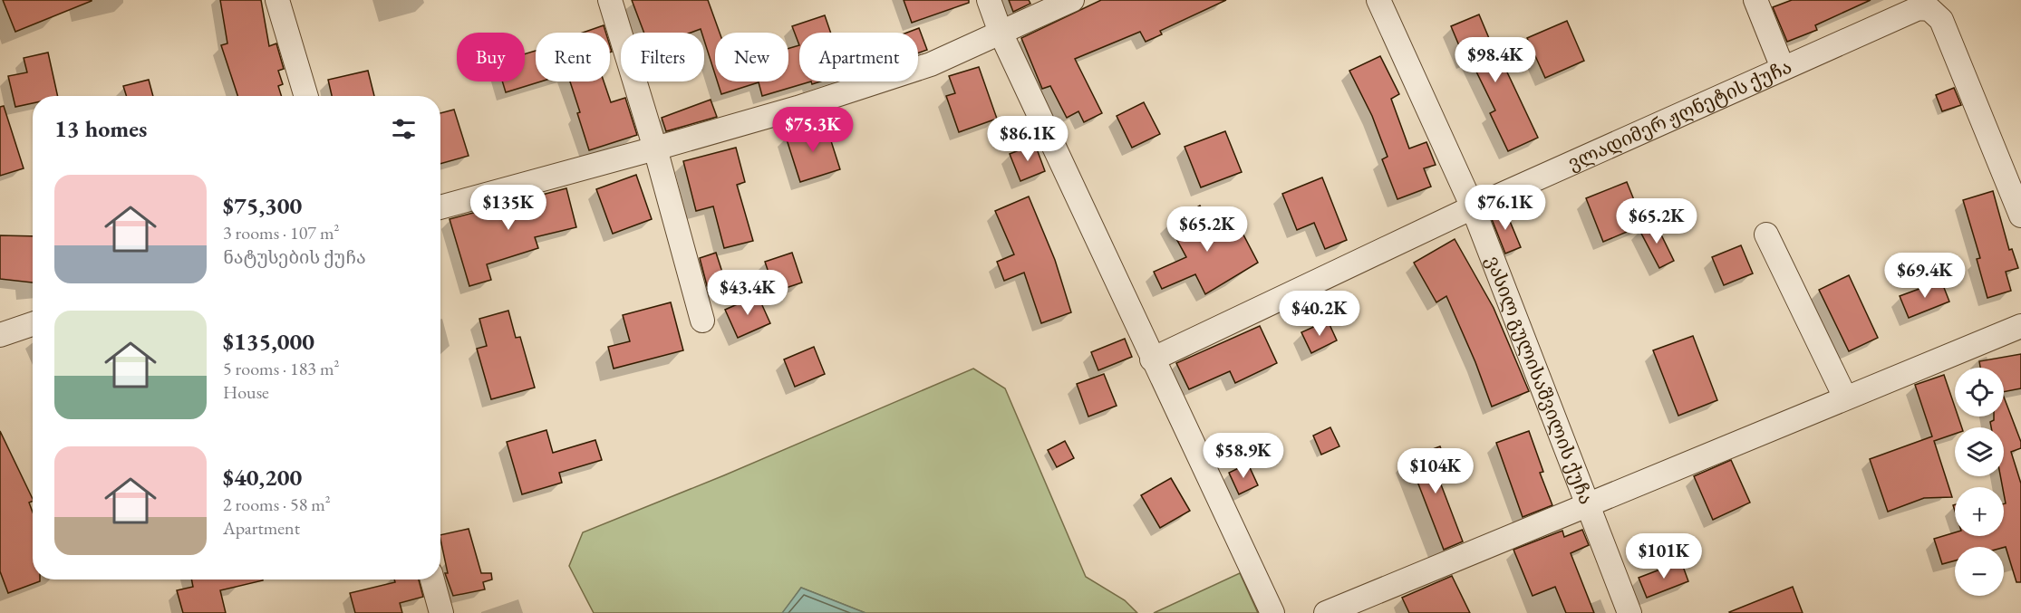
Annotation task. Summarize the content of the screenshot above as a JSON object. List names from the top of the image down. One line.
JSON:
{"streets":{"street":["ვლადიმერ ჟღნეტის ქუჩა","ვასილ გულისაშვილის ქუჩა"]},"crossings":[["ვლადიმერ ჟღნეტის ქუჩა","ვასილ გულისაშვილის ქუჩა"]],"page":{"chip":["Buy","Rent","Filters","New","Apartment"],"price":["$98.4K","$75.3K","$86.1K","$135K","$76.1K","$65.2K","$65.2K","$69.4K","$43.4K","$40.2K","$58.9K","$104K","$101K"],"heading":"13 homes","list":[{"name":"$75,300","note":"3 rooms · 107 m² · ნატუსების ქუჩა"},{"name":"$135,000","note":"5 rooms · 183 m² · House"},{"name":"$40,200","note":"2 rooms · 58 m² · Apartment"}],"map_buttons":["+","−"]}}
